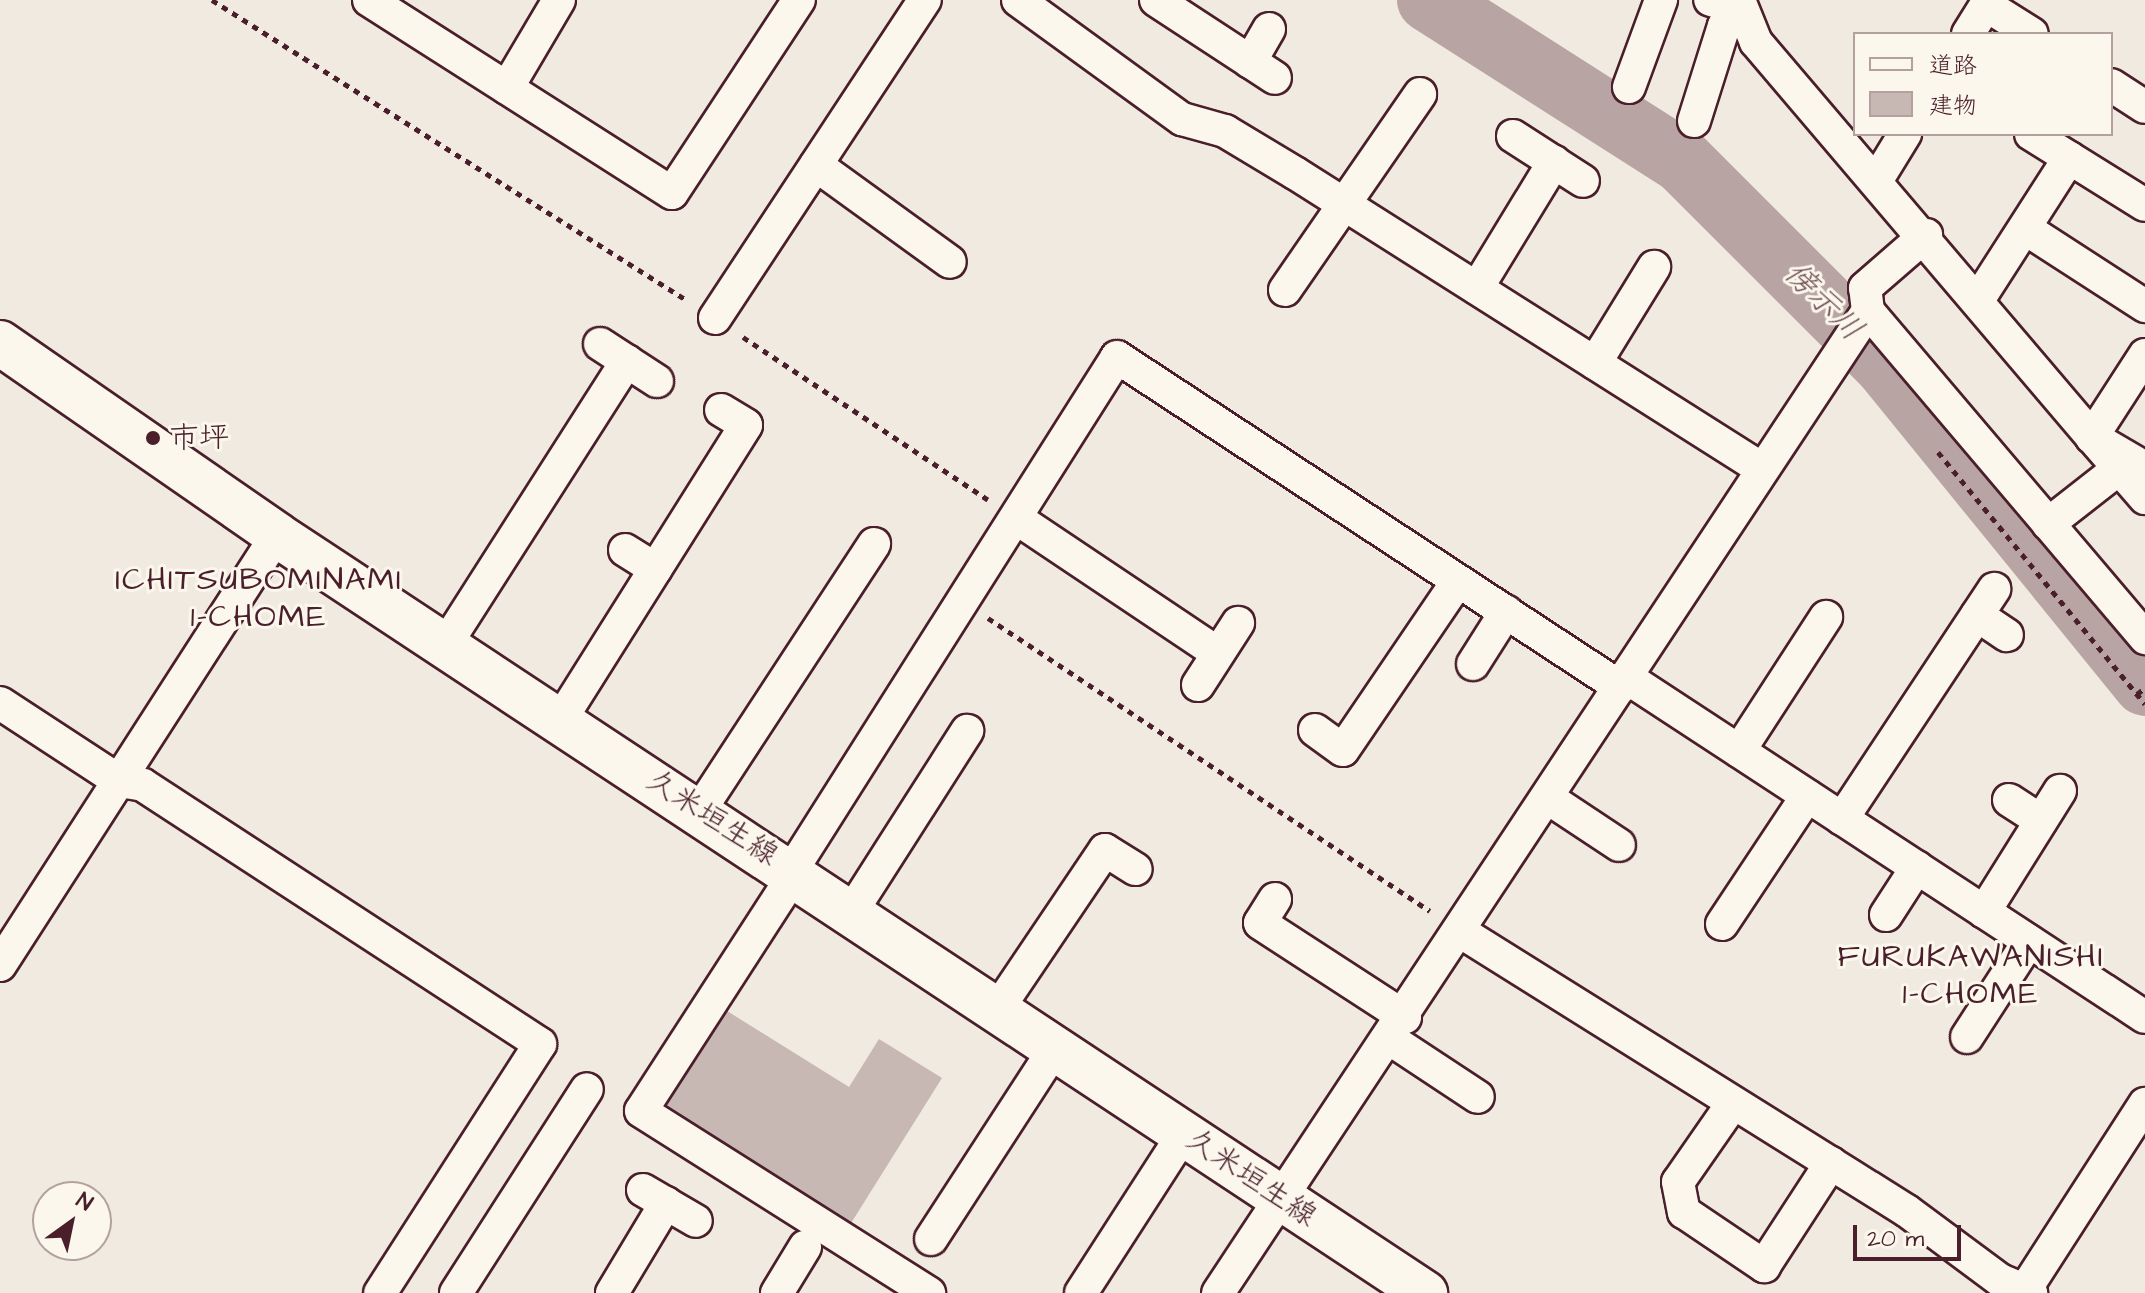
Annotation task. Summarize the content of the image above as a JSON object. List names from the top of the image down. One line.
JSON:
{"streets":{"main road":["久米垣生線"]},"districts":["ICHITSUBOMINAMI 1-CHOME","FURUKAWANISHI 1-CHOME"],"water":["傍示川"],"places":["市坪"],"legend":["道路","建物"],"scale_bar":"20 m","north":"top right"}
